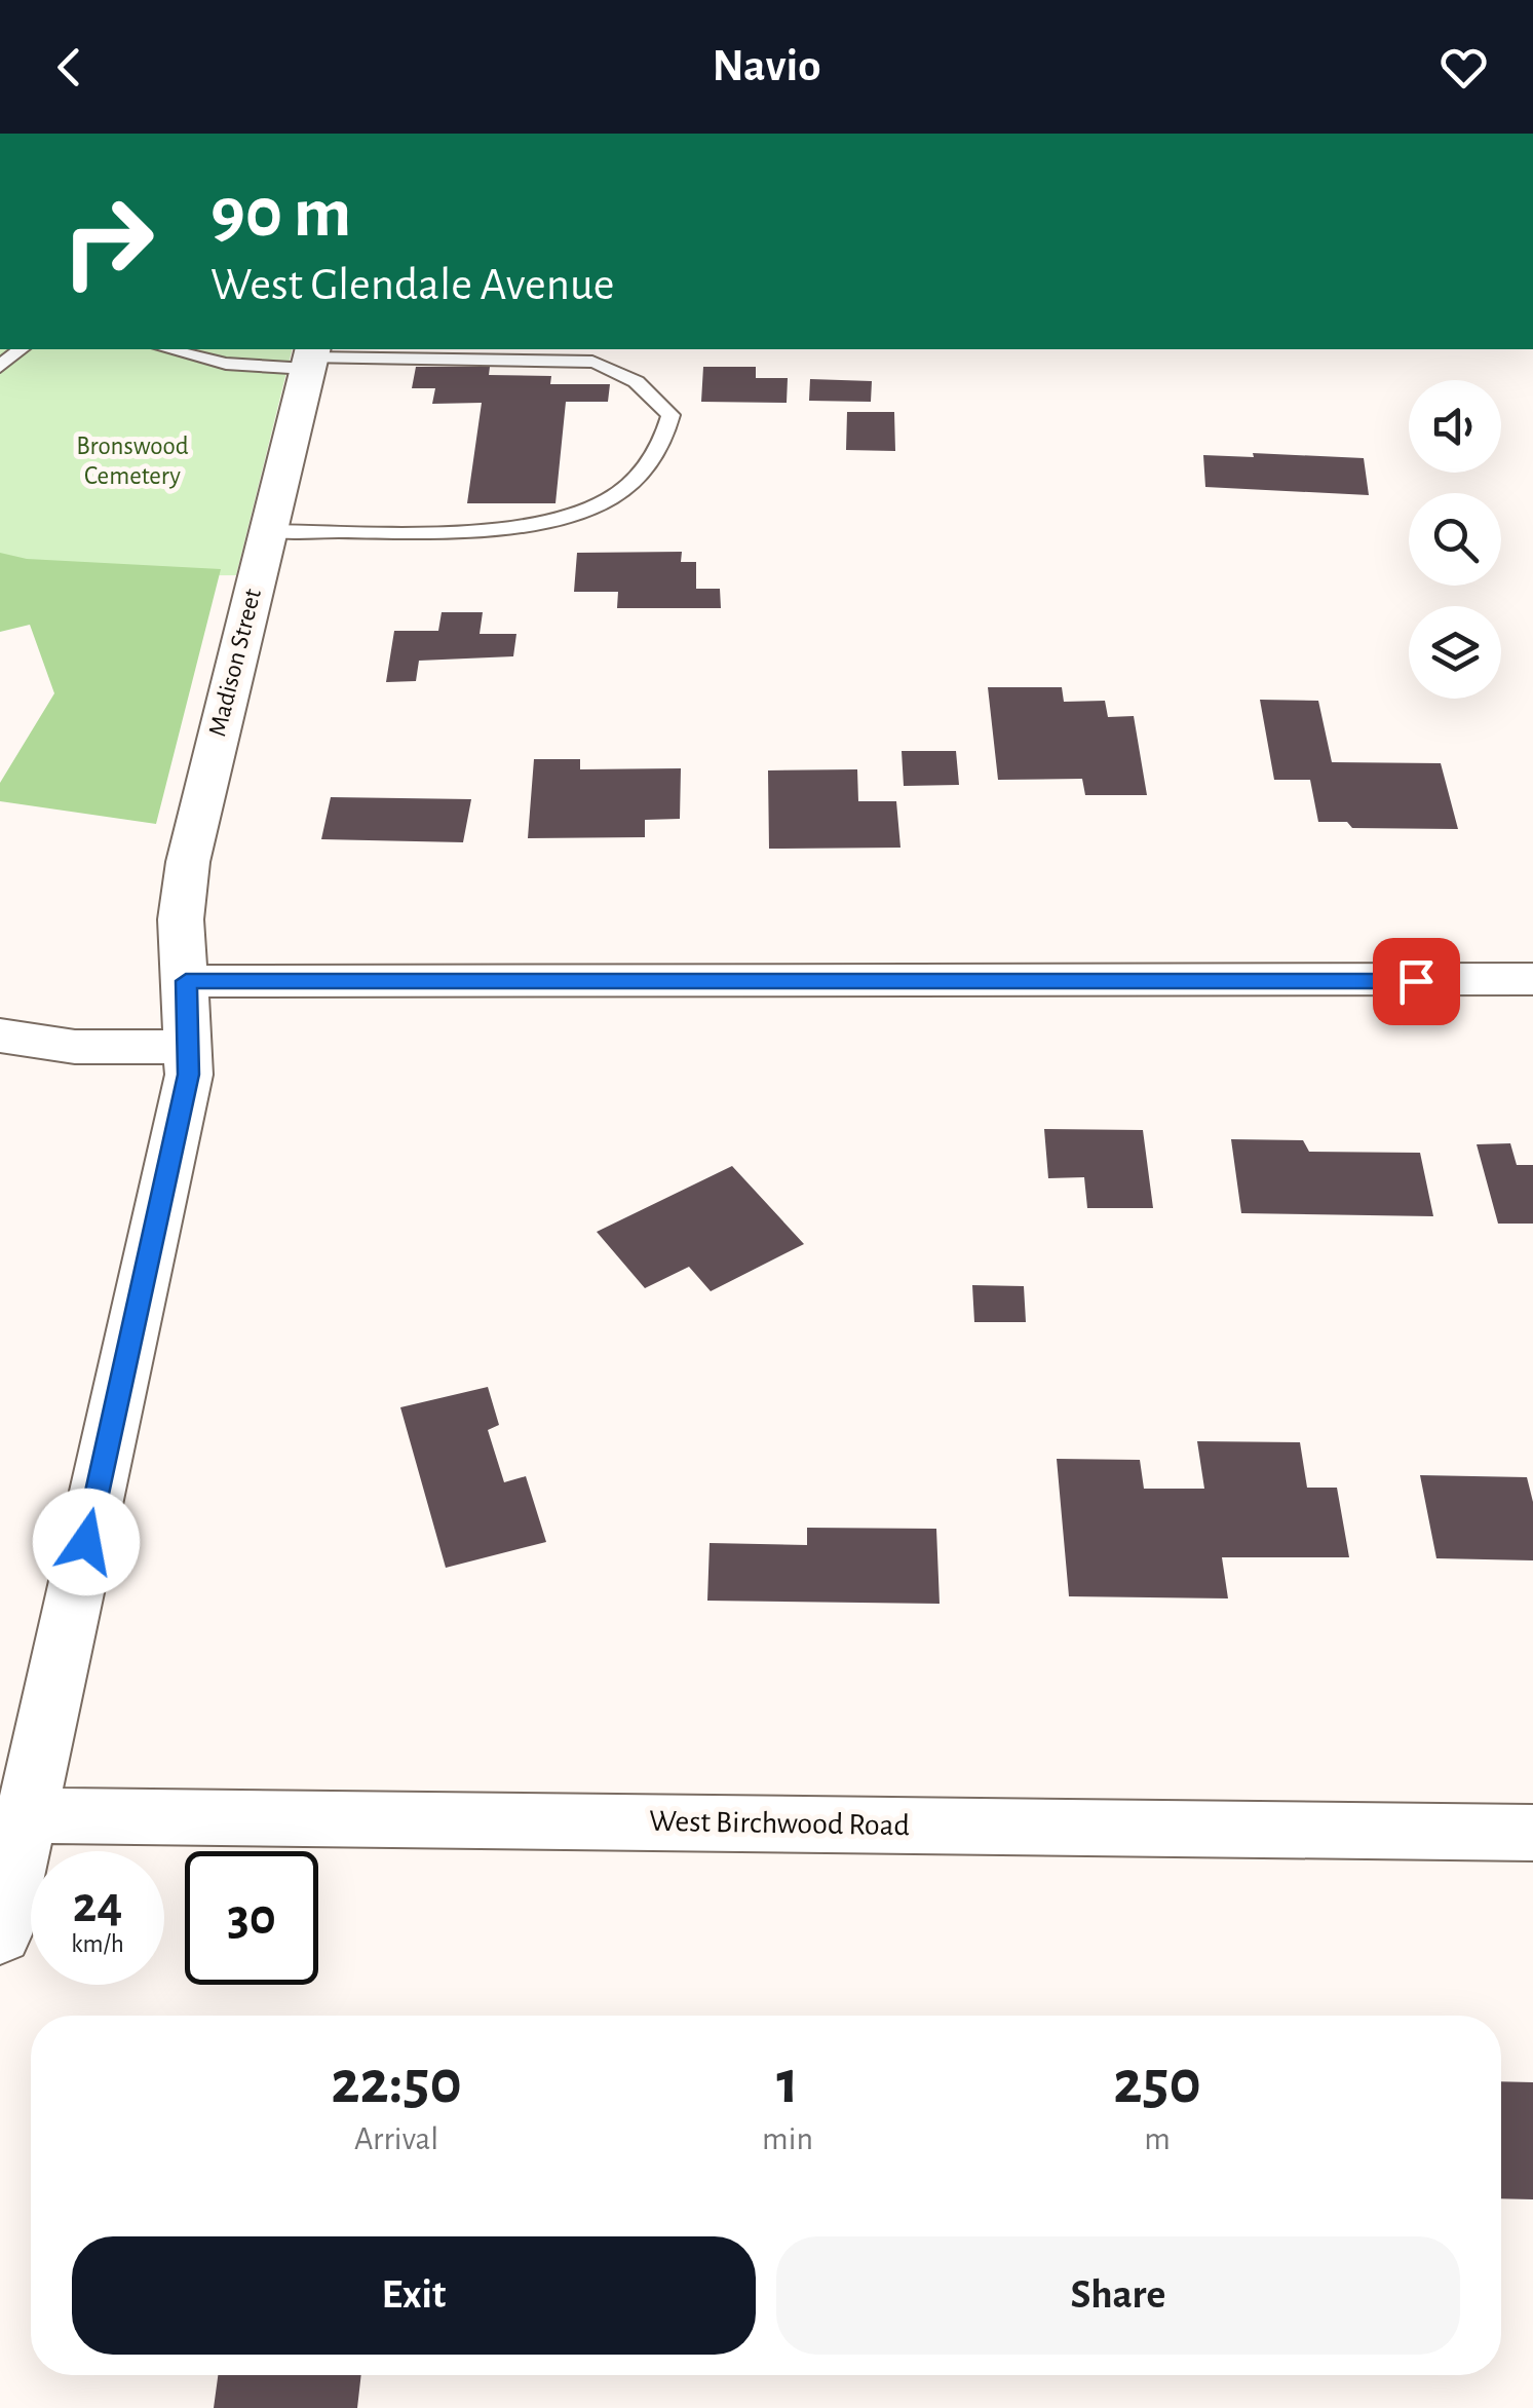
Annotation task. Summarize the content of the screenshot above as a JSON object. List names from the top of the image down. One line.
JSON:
{"streets":{"street":["Madison Street","West Birchwood Road"]},"crossings":[["Madison Street","West Birchwood Road"]],"parks":["Bronswood Cemetery"],"page":{"header":"Navio","turn":["90 m","West Glendale Avenue"],"speed":"24 km/h","limit":"30","eta":["22:50","Arrival","1","min","250","m"],"buttons":["Exit","Share"]}}
